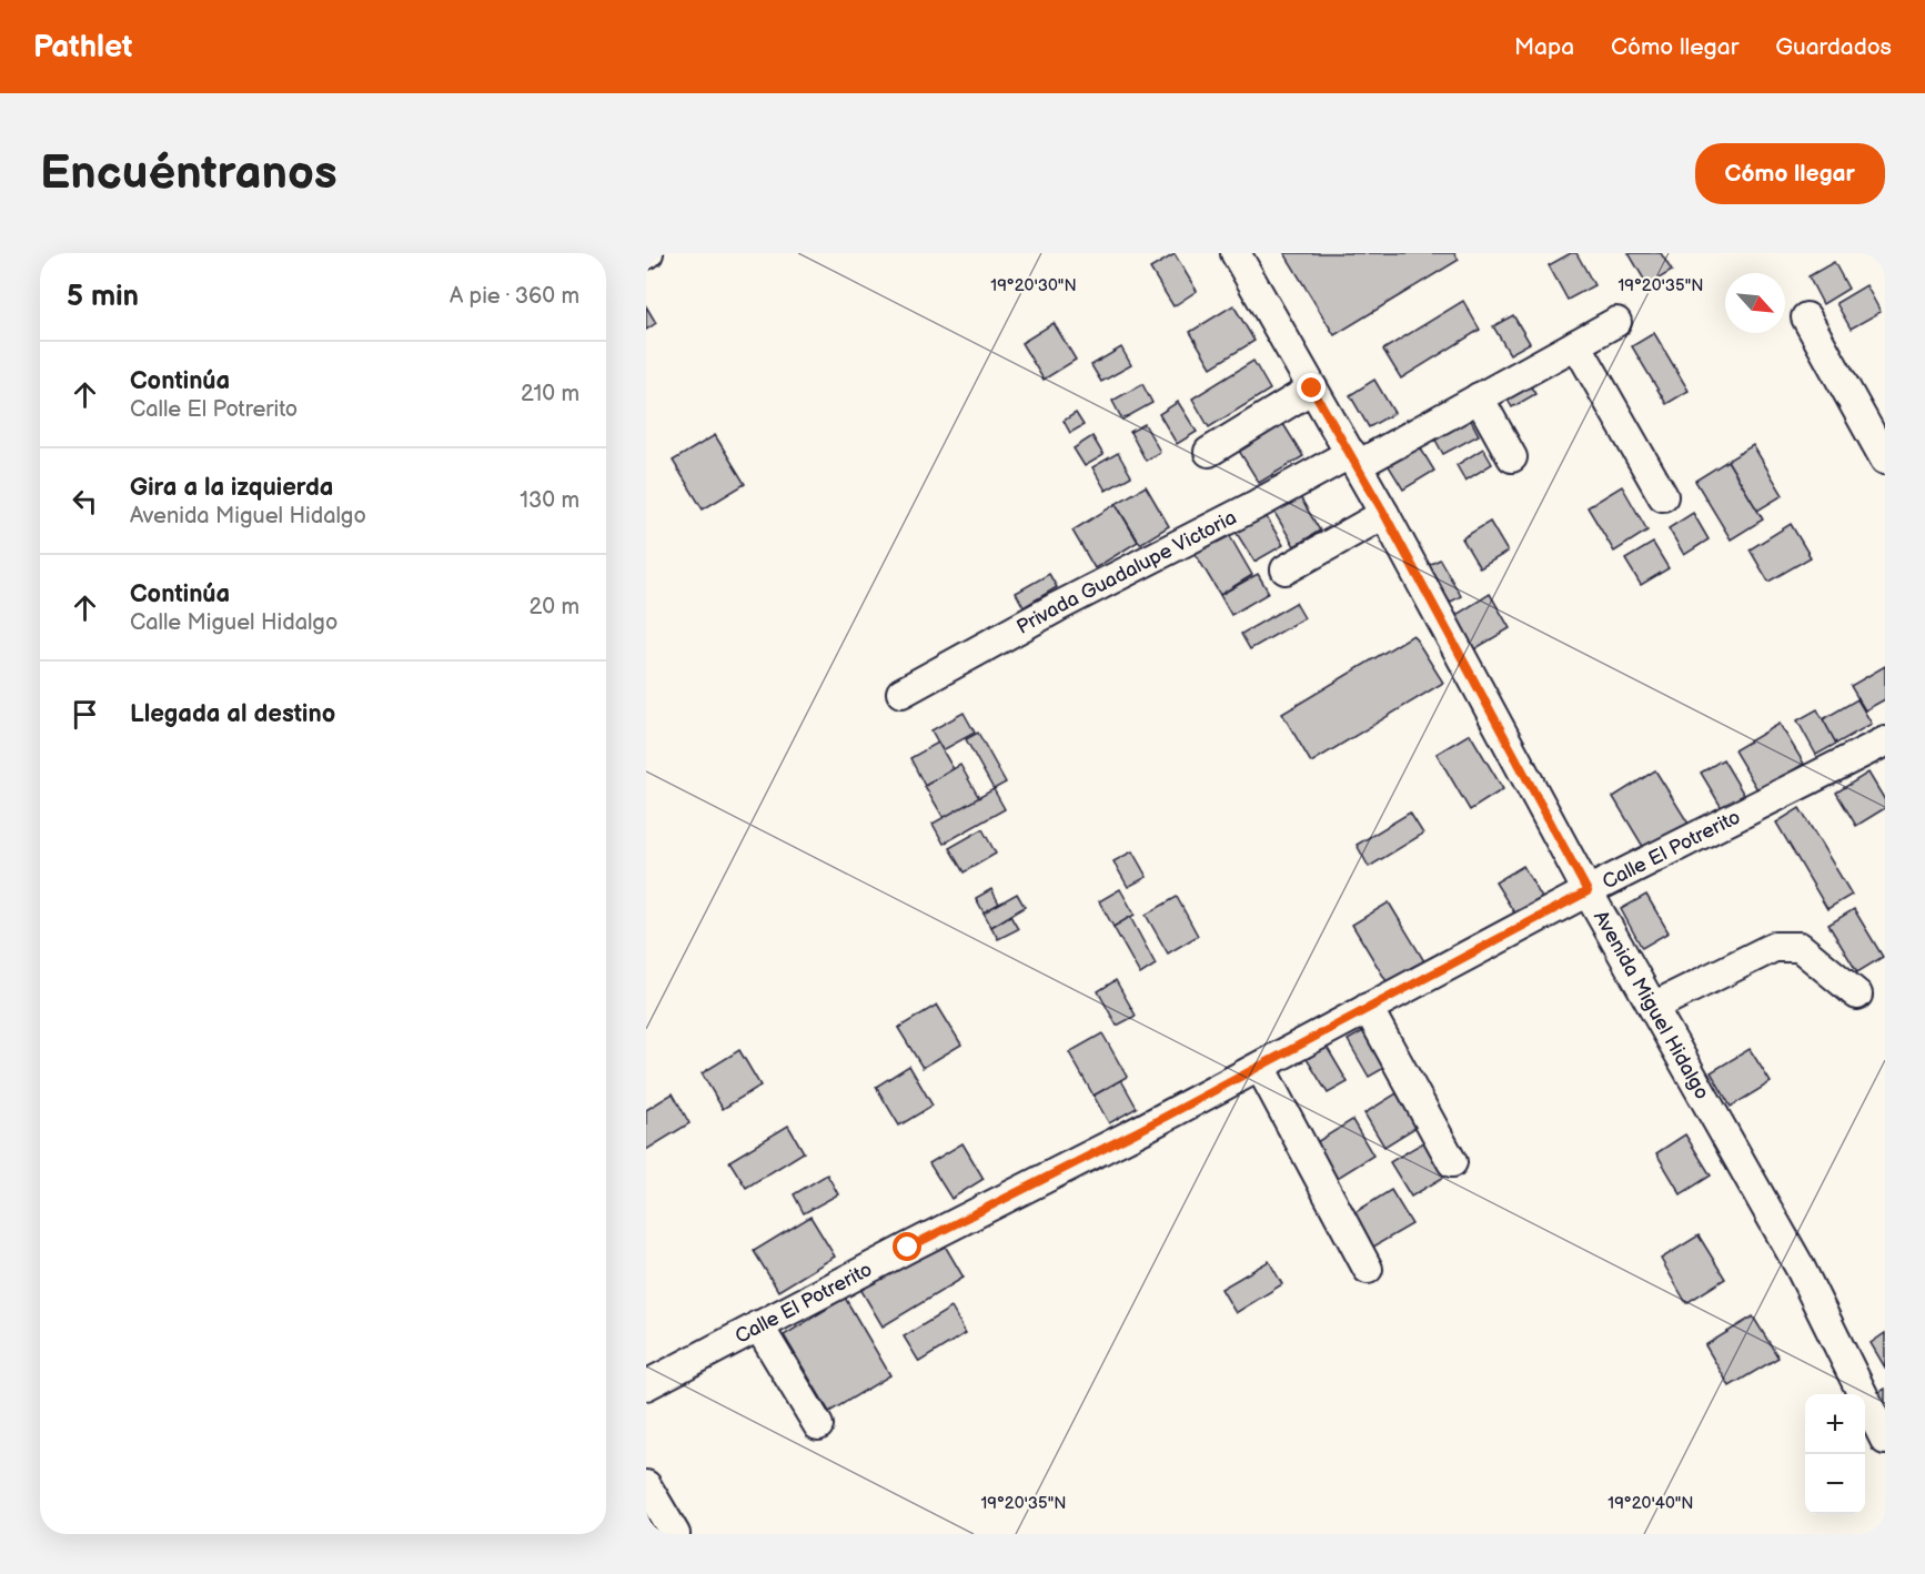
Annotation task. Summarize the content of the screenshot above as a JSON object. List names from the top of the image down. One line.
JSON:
{"streets":{"street":["Privada Guadalupe Victoria","Calle El Potrerito","Avenida Miguel Hidalgo"]},"crossings":[["Privada Guadalupe Victoria","Avenida Miguel Hidalgo"],["Calle El Potrerito","Avenida Miguel Hidalgo"]],"north":"bottom right","page":{"header":"Pathlet","nav":["Mapa","Cómo llegar","Guardados"],"buttons":"Cómo llegar","title":"Encuéntranos","heading":["5 min","A pie · 360 m"],"list":[["Continúa","Calle El Potrerito","210 m"],["Gira a la izquierda","Avenida Miguel Hidalgo","130 m"],["Continúa","Calle Miguel Hidalgo","20 m"],"Llegada al destino"],"map_buttons":["+","−"]},"coordinates":["19°20'30\"N","19°20'35\"N","19°20'40\"N"]}
